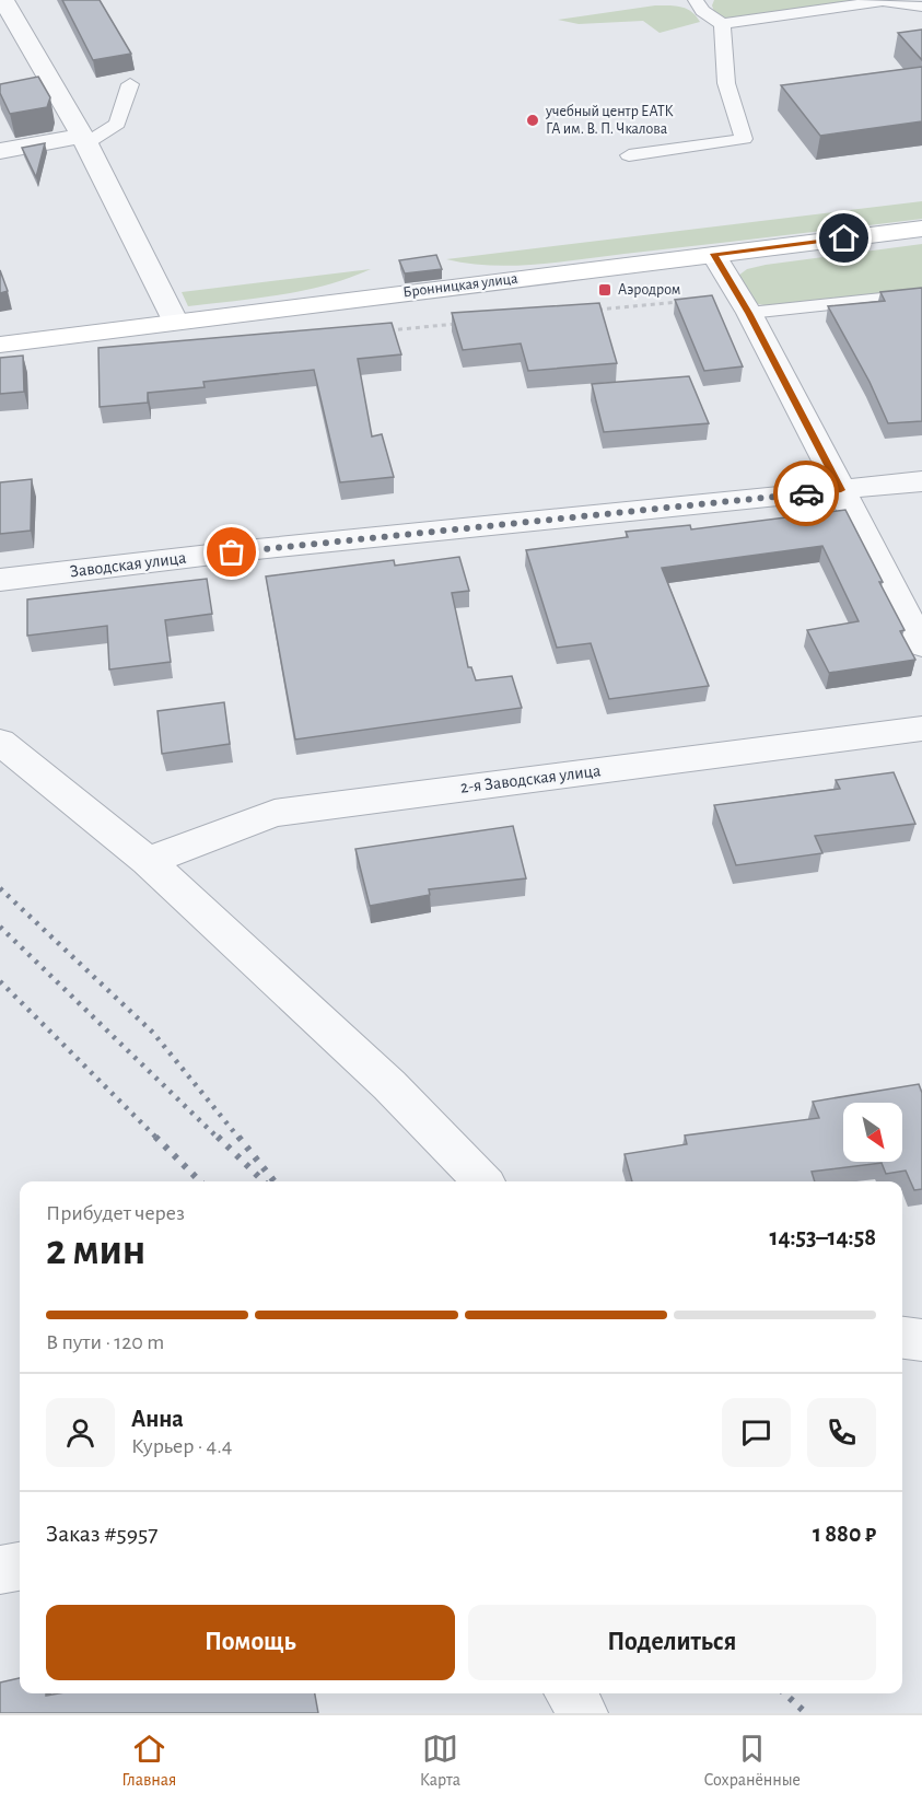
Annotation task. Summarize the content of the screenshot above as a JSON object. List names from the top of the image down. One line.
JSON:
{"streets":{"main road":["Бронницкая улица"],"street":["Заводская улица","2-я Заводская улица"]},"places":{"other":["учебный центр ЕАТК ГА им. В. П. Чкалова"],"transit":["Аэродром"]},"north":"bottom right","page":{"heading":["2 мин","Прибудет через","14:53–14:58"],"panel":["Анна","Курьер · 4.4","Заказ #5957","1 880 ₽"],"bar":"В пути · 120 m","buttons":["Помощь","Поделиться"],"tabs":["Главная","Карта","Сохранённые"]}}
